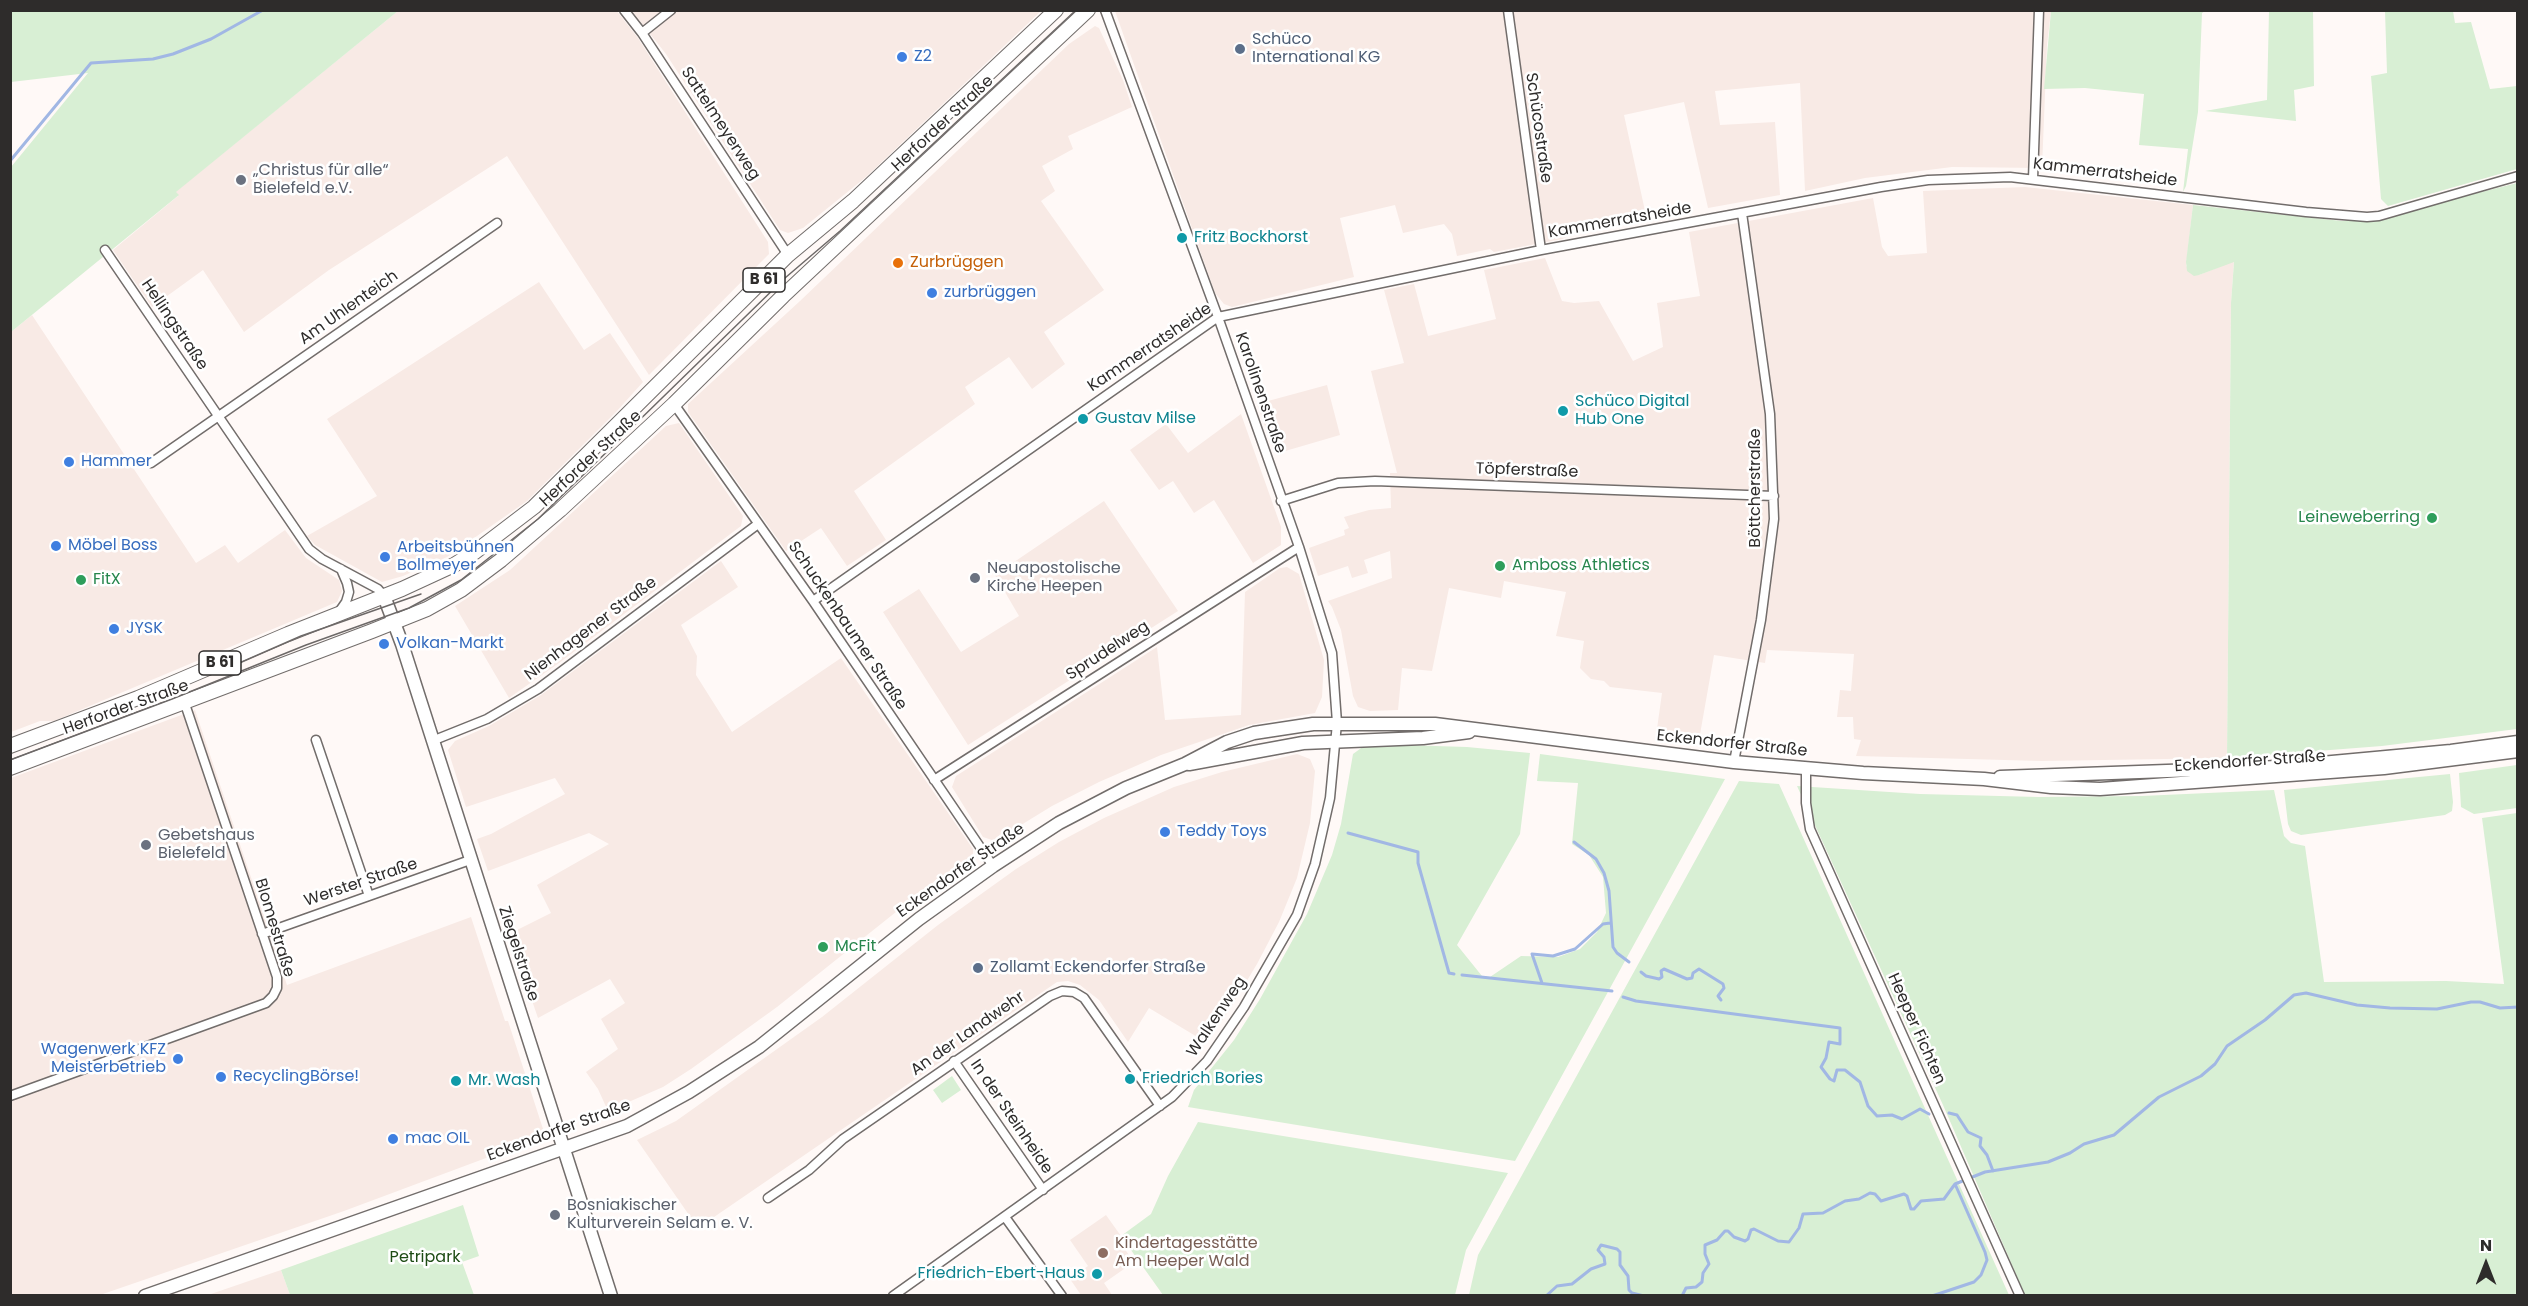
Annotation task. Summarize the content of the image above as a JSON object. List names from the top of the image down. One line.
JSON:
{"streets":{"main road":["Herforder Straße","B 61"],"street":["Sattelmeyerweg","Schücostraße","Kammerratsheide","Am Uhlenteich","Hellingstraße","Karolinenstraße","Töpferstraße","Böttcherstraße","Schuckenbaumer Straße","Nienhagener Straße","Sprudelweg","Eckendorfer Straße","Werster Straße","Blomestraße","Ziegelstraße","Walkenweg","Heeper Fichten","An der Landwehr","In der Steinheide"]},"crossings":[["Sattelmeyerweg","Herforder Straße"],["Herforder Straße","Hellingstraße"],["Herforder Straße","Schuckenbaumer Straße"],["Herforder Straße","Blomestraße"],["Herforder Straße","Ziegelstraße"],["Schücostraße","Kammerratsheide"],["Kammerratsheide","Karolinenstraße"],["Kammerratsheide","Böttcherstraße"],["Kammerratsheide","Schuckenbaumer Straße"],["Am Uhlenteich","Hellingstraße"],["Hellingstraße","Ziegelstraße"],["Karolinenstraße","Töpferstraße"],["Karolinenstraße","Sprudelweg"],["Karolinenstraße","Eckendorfer Straße"],["Karolinenstraße","Walkenweg"],["Töpferstraße","Böttcherstraße"],["Böttcherstraße","Eckendorfer Straße"],["Schuckenbaumer Straße","Nienhagener Straße"],["Schuckenbaumer Straße","Sprudelweg"],["Schuckenbaumer Straße","Eckendorfer Straße"],["Nienhagener Straße","Ziegelstraße"],["Eckendorfer Straße","Ziegelstraße"],["Eckendorfer Straße","Walkenweg"],["Eckendorfer Straße","Heeper Fichten"],["Werster Straße","Blomestraße"],["Werster Straße","Ziegelstraße"],["Walkenweg","An der Landwehr"],["Walkenweg","In der Steinheide"],["An der Landwehr","In der Steinheide"]],"parks":["Petripark"],"places":["Schüco International KG","Z2","„Christus für alle“ Bielefeld e.V.","Fritz Bockhorst","Zurbrüggen","zurbrüggen","Schüco Digital Hub One","Gustav Milse","Hammer","Leineweberring","Möbel Boss","Arbeitsbühnen Bollmeyer","Amboss Athletics","Neuapostolische Kirche Heepen","FitX","JYSK","Volkan-Markt","Teddy Toys","Gebetshaus Bielefeld","McFit","Zollamt Eckendorfer Straße","Wagenwerk KFZ Meisterbetrieb","RecyclingBörse!","Friedrich Bories","Mr. Wash","mac OIL","Bosniakischer Kulturverein Selam e. V.","Kindertagesstätte Am Heeper Wald","Friedrich-Ebert-Haus"],"north":"top"}
